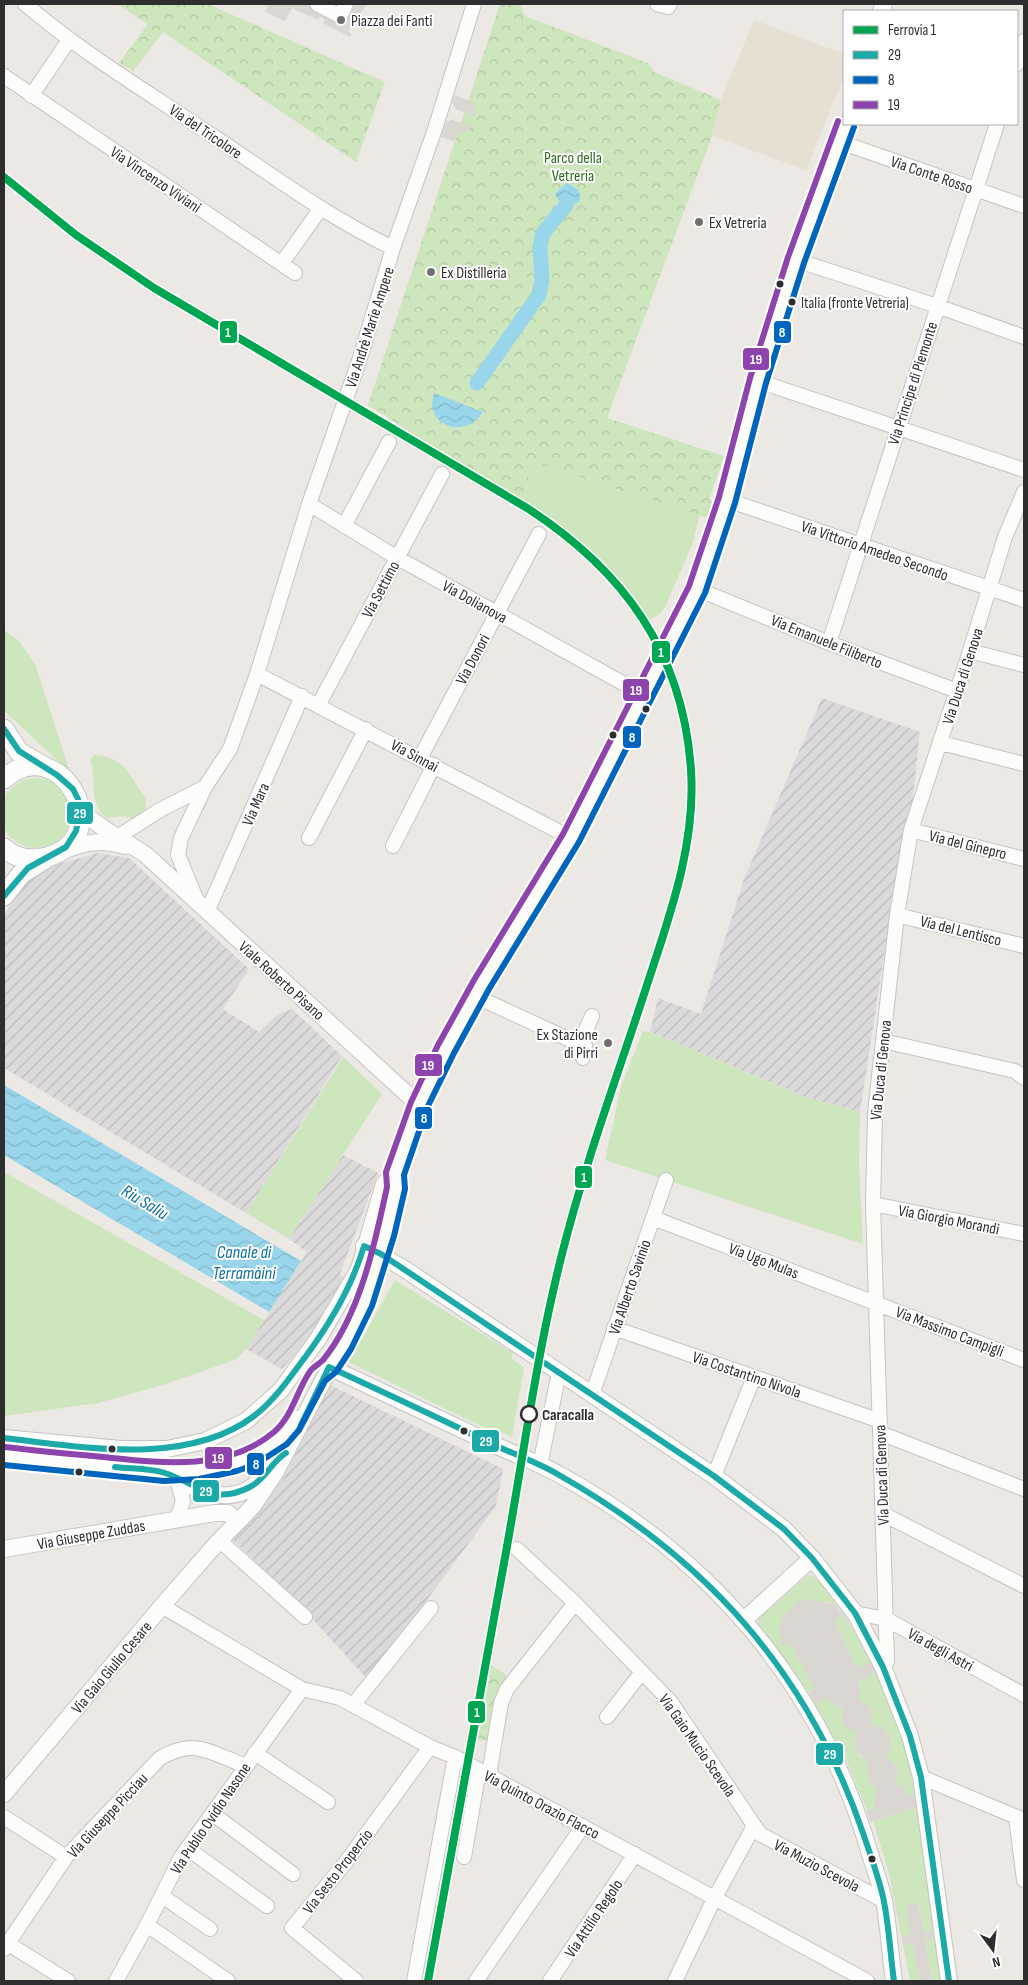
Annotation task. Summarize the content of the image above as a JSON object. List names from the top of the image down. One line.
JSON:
{"streets":{"street":["Via del Tricolore","Via Conte Rosso","Via Vincenzo Viviani","Via Andrè Marie Ampere","Via Principe di Piemonte","Via Vittorio Amedeo Secondo","Via Settimo","Via Dolianova","Via Emanuele Filiberto","Via Donori","Via Duca di Genova","Via Sinnai","Via Mara","Via del Ginepro","Via del Lentisco","Viale Roberto Pisano","Via Giorgio Morandi","Via Ugo Mulas","Via Alberto Savinio","Via Massimo Campigli","Via Costantino Nivola","Via Giuseppe Zuddas","Via degli Astri","Via Gaio Giulio Cesare","Via Gaio Mucio Scevola","Via Quinto Orazio Flacco","Via Giuseppe Picciau","Via Publio Ovidio Nasone","Via Muzio Scevola","Via Sesto Properzio","Via Attilio Regolo"]},"crossings":[["Via del Tricolore","Via Andrè Marie Ampere"],["Via Conte Rosso","Via Principe di Piemonte"],["Via Andrè Marie Ampere","Via Dolianova"],["Via Andrè Marie Ampere","Via Sinnai"],["Via Andrè Marie Ampere","Via Mara"],["Via Andrè Marie Ampere","Viale Roberto Pisano"],["Via Principe di Piemonte","Via Vittorio Amedeo Secondo"],["Via Principe di Piemonte","Via Emanuele Filiberto"],["Via Vittorio Amedeo Secondo","Via Duca di Genova"],["Via Settimo","Via Dolianova"],["Via Settimo","Via Sinnai"],["Via Dolianova","Via Donori"],["Via Emanuele Filiberto","Via Duca di Genova"],["Via Donori","Via Sinnai"],["Via Duca di Genova","Via del Ginepro"],["Via Duca di Genova","Via del Lentisco"],["Via Duca di Genova","Via Giorgio Morandi"],["Via Duca di Genova","Via Ugo Mulas"],["Via Duca di Genova","Via Massimo Campigli"],["Via Duca di Genova","Via Costantino Nivola"],["Via Duca di Genova","Via degli Astri"],["Via Sinnai","Via Mara"],["Via Mara","Viale Roberto Pisano"],["Via Ugo Mulas","Via Alberto Savinio"],["Via Ugo Mulas","Via Massimo Campigli"],["Via Alberto Savinio","Via Costantino Nivola"],["Via Gaio Giulio Cesare","Via Quinto Orazio Flacco"],["Via Gaio Mucio Scevola","Via Muzio Scevola"],["Via Quinto Orazio Flacco","Via Publio Ovidio Nasone"],["Via Quinto Orazio Flacco","Via Sesto Properzio"],["Via Quinto Orazio Flacco","Via Attilio Regolo"],["Via Giuseppe Picciau","Via Publio Ovidio Nasone"]],"water":["Riu Saliu","Canale di Terramàini"],"parks":["Parco della Vetreria"],"places":["Piazza dei Fanti","Ex Vetreria","Ex Distilleria","Italia (fronte Vetreria)","Ex Stazione di Pirri","Caracalla"],"lines":["transit line 19","transit line 8","rail line 1","transit line 29"],"legend":["Ferrovia 1","29","8","19"],"north":"bottom"}
